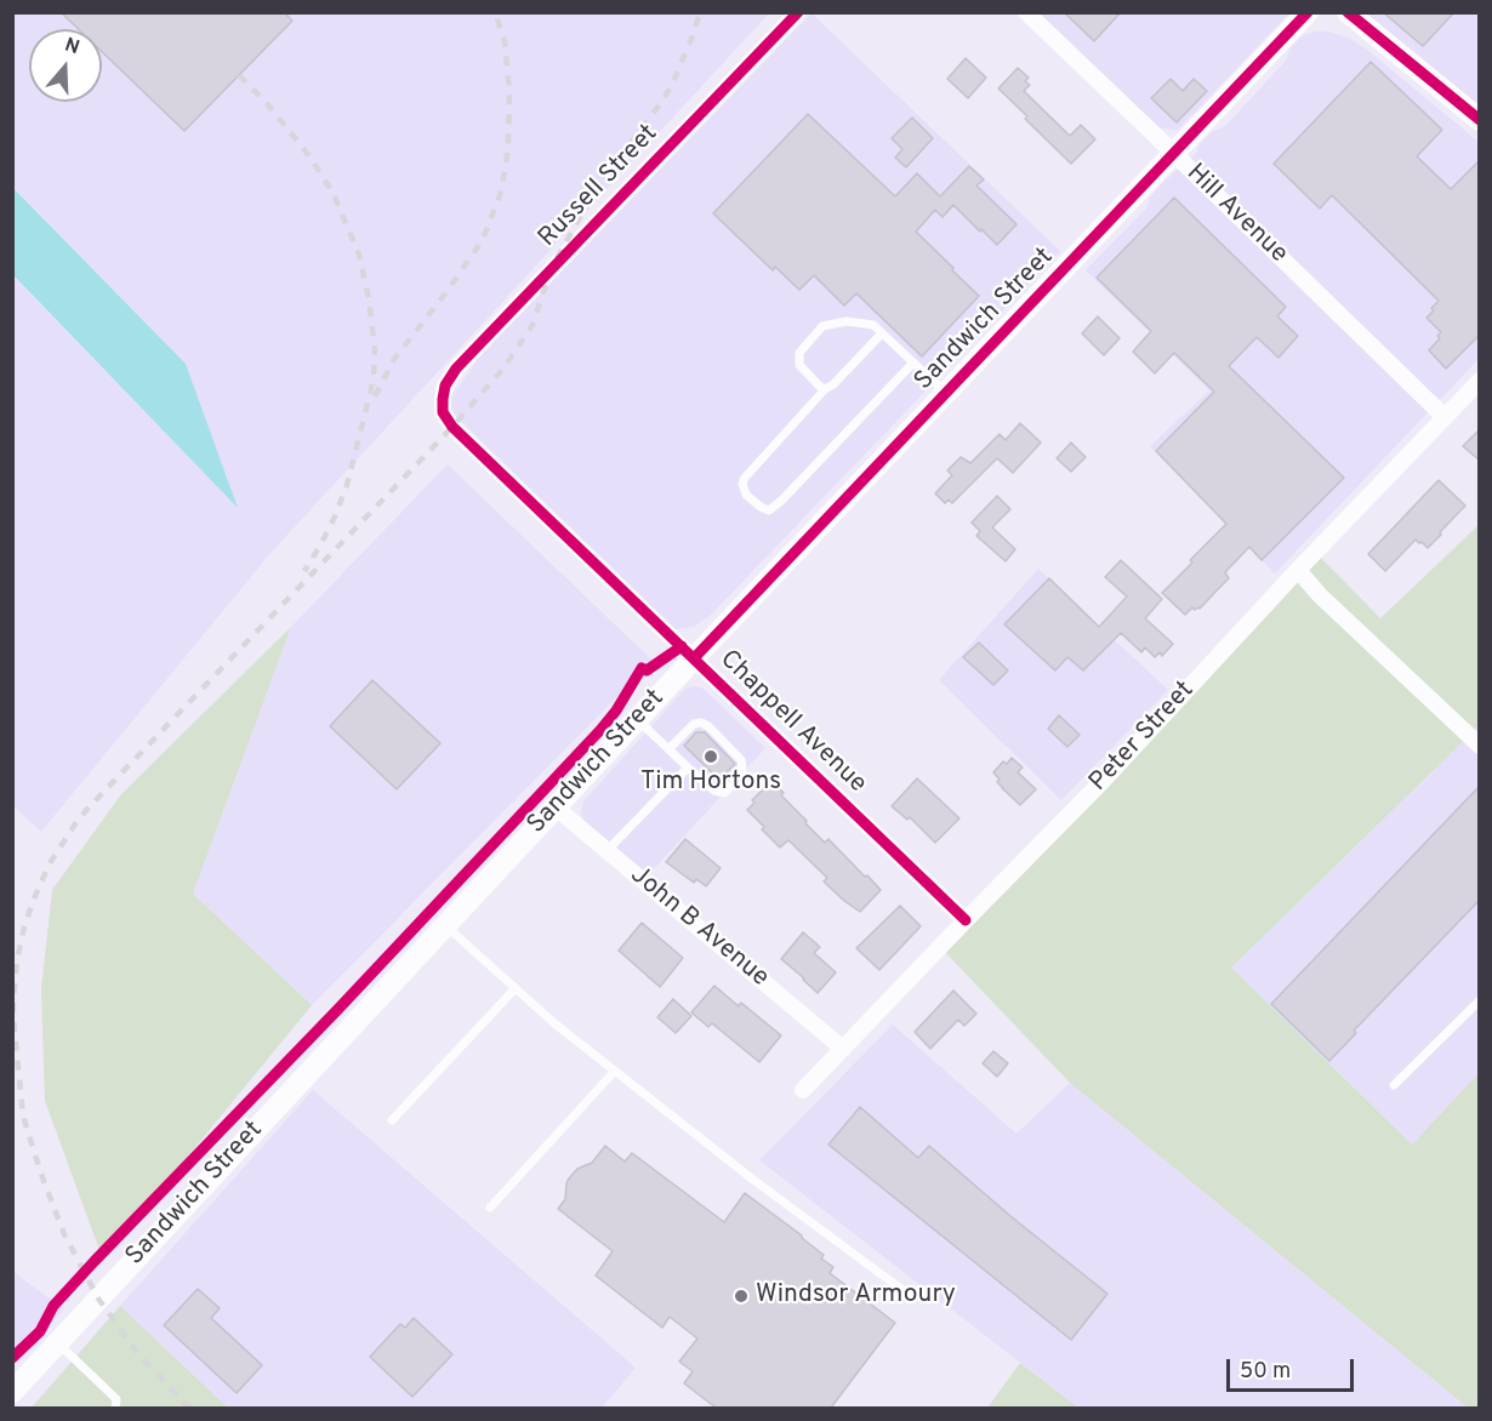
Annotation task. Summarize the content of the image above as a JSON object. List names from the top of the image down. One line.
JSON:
{"streets":{"main road":["Sandwich Street"],"street":["Russell Street","Hill Avenue","Chappell Avenue","Peter Street","John B Avenue"]},"crossings":[["Russell Street","Chappell Avenue"],["Hill Avenue","Sandwich Street"],["Hill Avenue","Peter Street"],["Sandwich Street","Chappell Avenue"],["Sandwich Street","John B Avenue"],["Chappell Avenue","Peter Street"],["Peter Street","John B Avenue"]],"places":["Tim Hortons","Windsor Armoury"],"scale_bar":"50 m","north":"top"}
